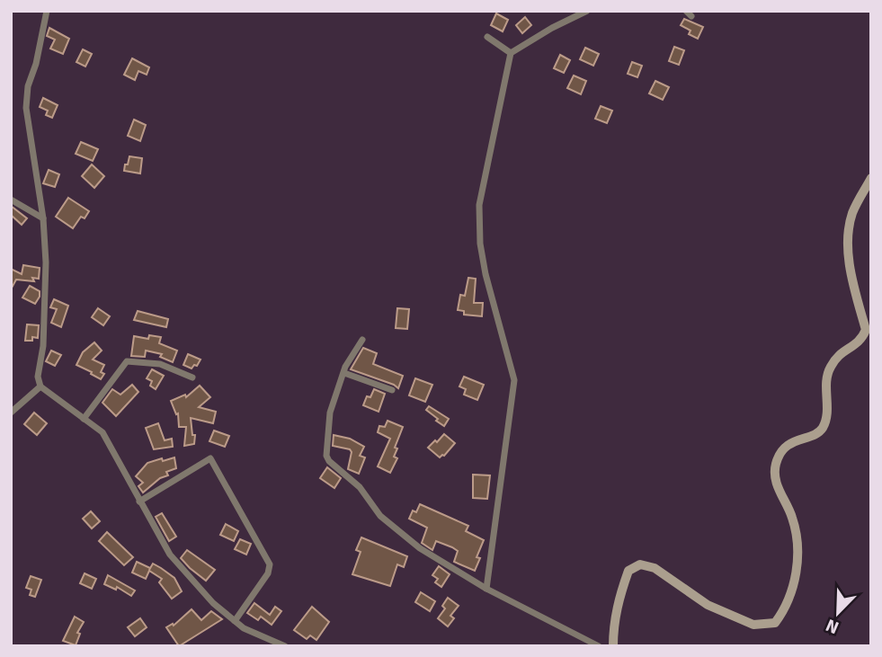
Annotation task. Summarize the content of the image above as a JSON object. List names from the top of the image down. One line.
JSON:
{"north":"bottom left"}
